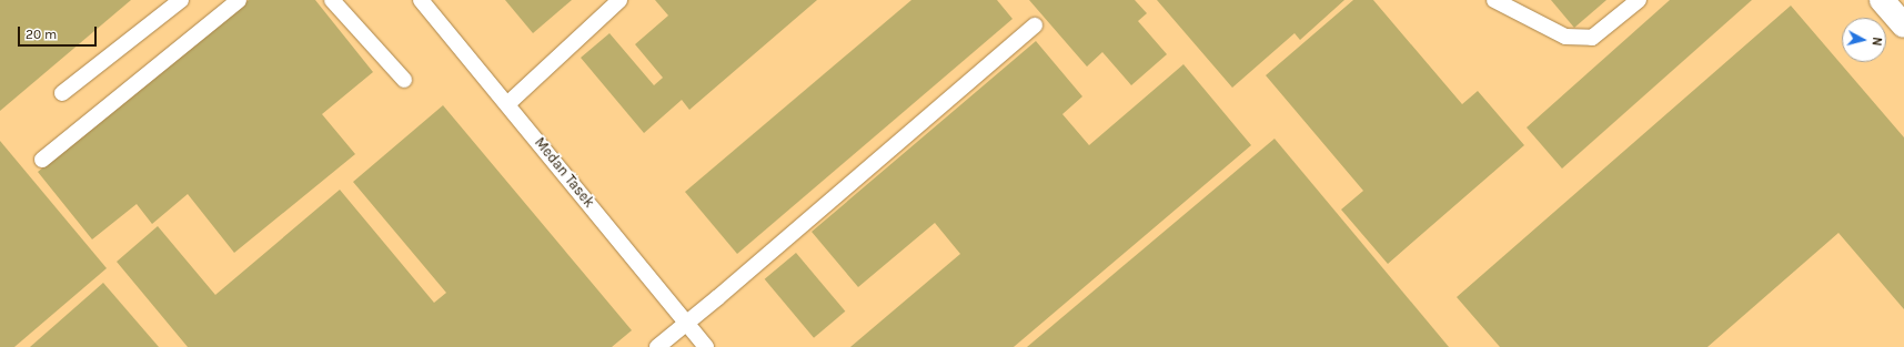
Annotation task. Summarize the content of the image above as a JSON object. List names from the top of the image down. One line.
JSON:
{"streets":{"lane":["Medan Tasek"]},"scale_bar":"20 m","north":"right"}
